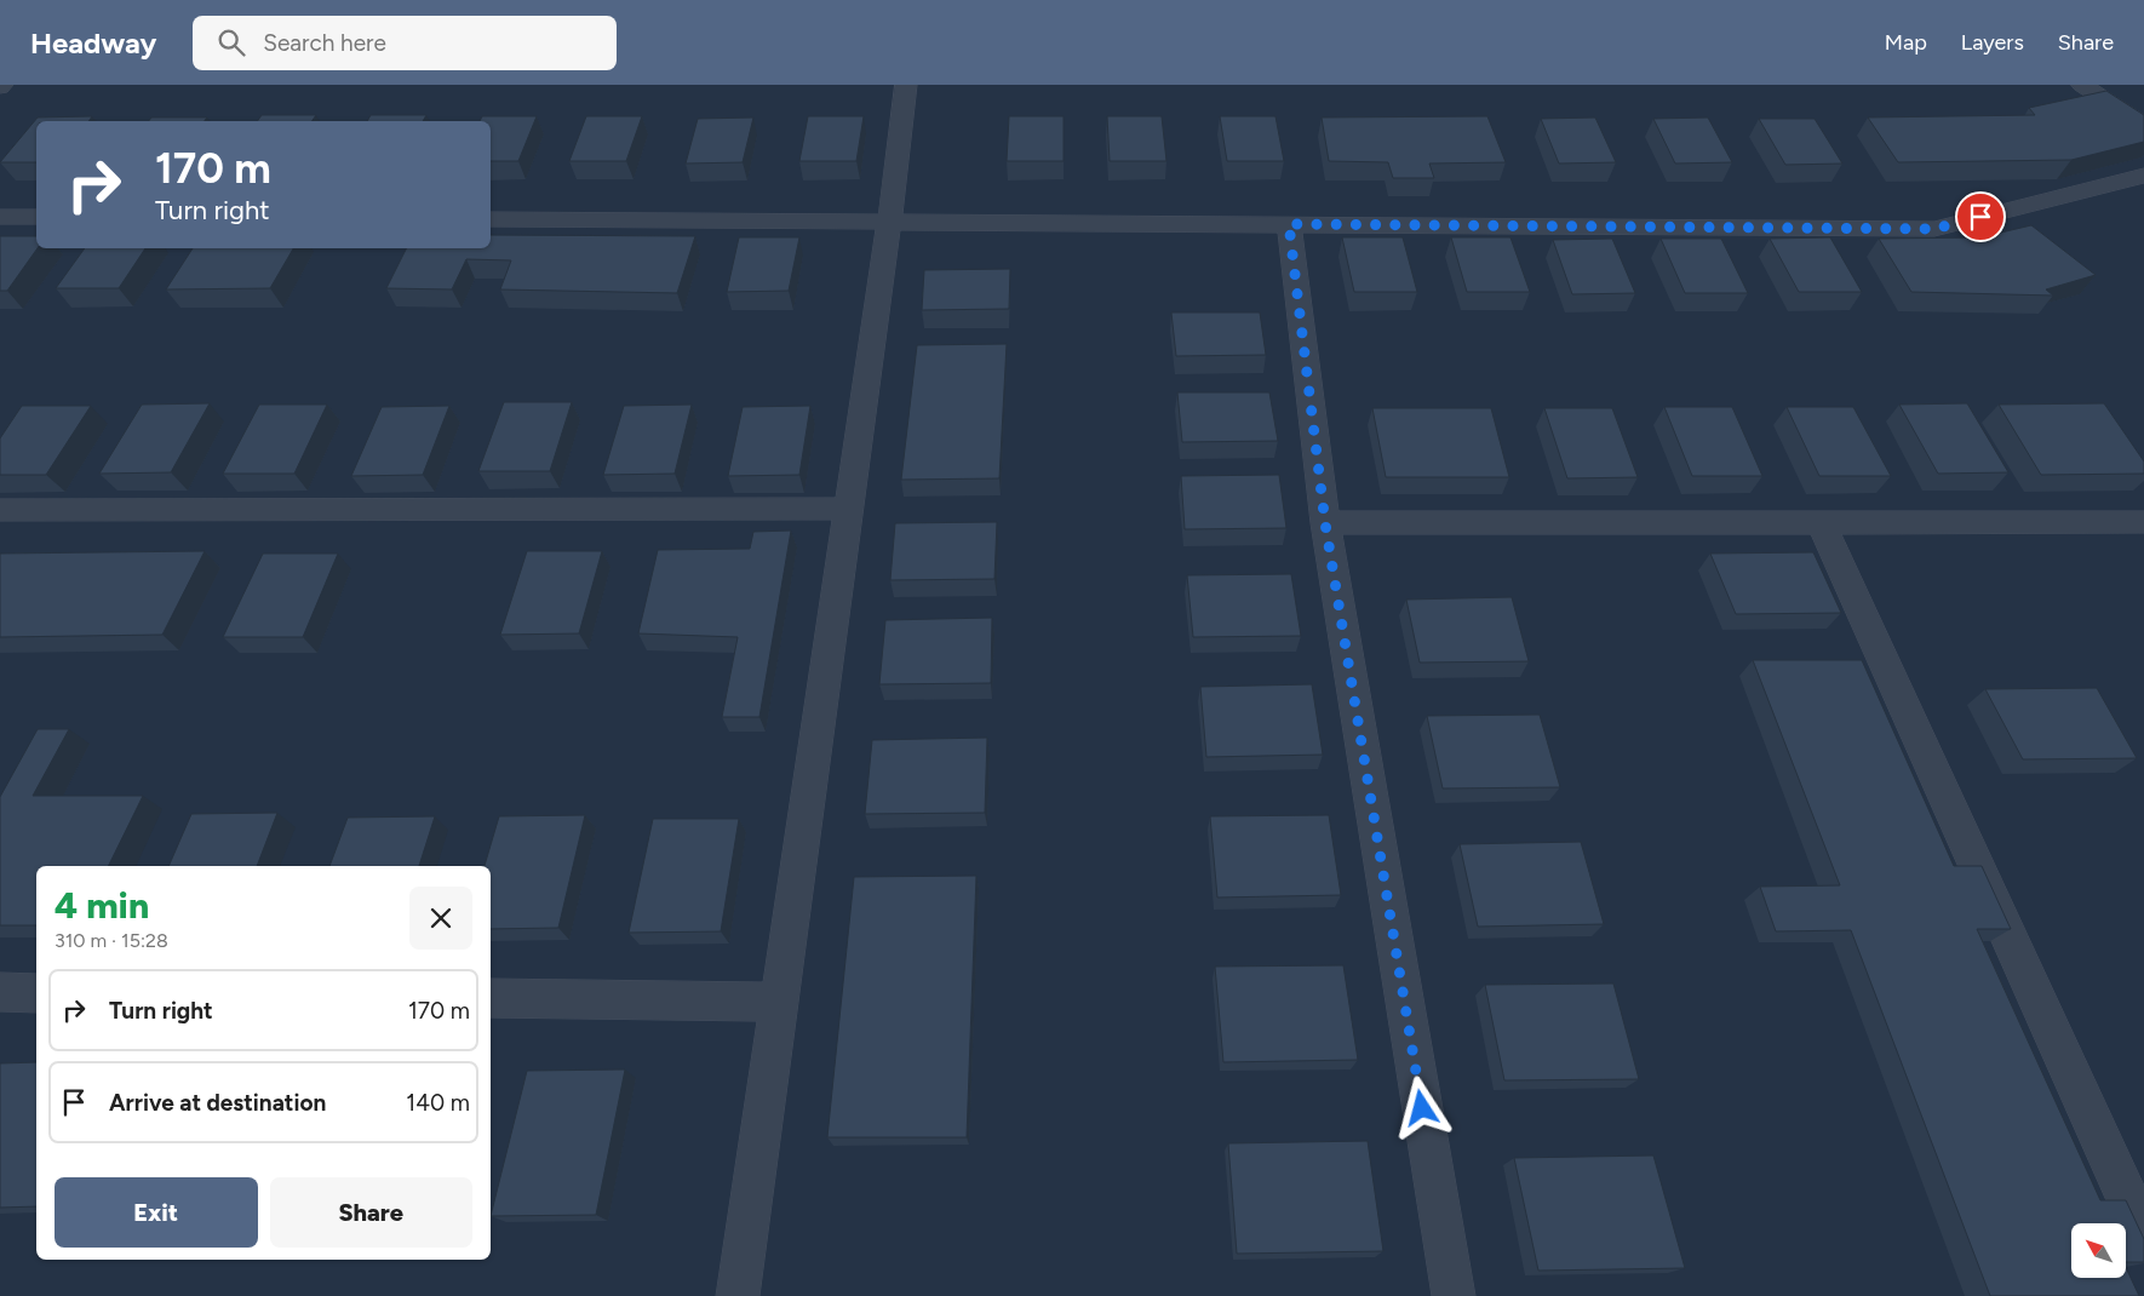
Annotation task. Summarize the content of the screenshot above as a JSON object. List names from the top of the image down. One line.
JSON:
{"north":"top left","page":{"header":"Headway","search":"Search here","nav":["Map","Layers","Share"],"turn":["170 m","Turn right"],"heading":["4 min","310 m · 15:28"],"list":[{"name":"Turn right","value":"170 m"},{"name":"Arrive at destination","value":"140 m"}],"buttons":["Exit","Share"]}}
